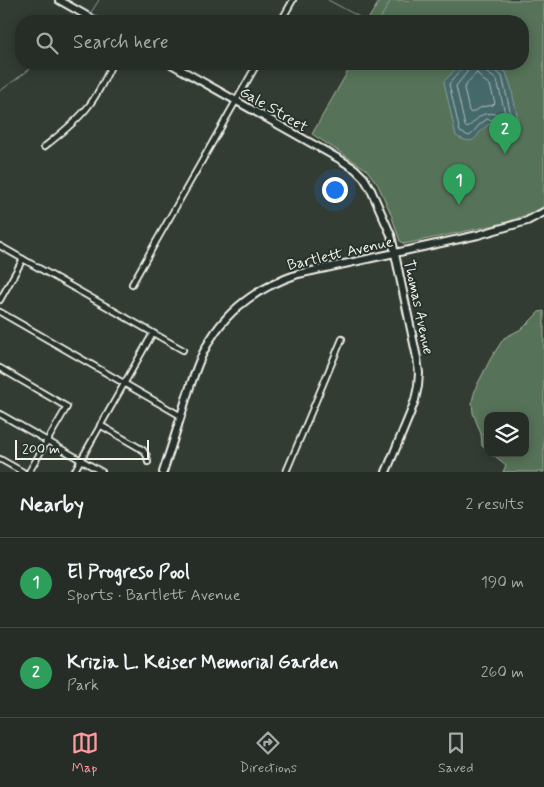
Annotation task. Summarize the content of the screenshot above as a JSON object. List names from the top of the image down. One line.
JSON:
{"streets":{"street":["Gale Street","Bartlett Avenue","Thomas Avenue"]},"crossings":[["Gale Street","Thomas Avenue"],["Bartlett Avenue","Thomas Avenue"]],"scale_bar":"200 m","page":{"search":"Search here","pins":["2","1"],"scale":"200 m","heading":["Nearby","2 results"],"list":[{"mark":"1","name":"El Progreso Pool","note":"Sports · Bartlett Avenue","value":"190 m"},{"mark":"2","name":"Krizia L. Keiser Memorial Garden","note":"Park","value":"260 m"}],"nav":["Map","Directions","Saved"]}}
